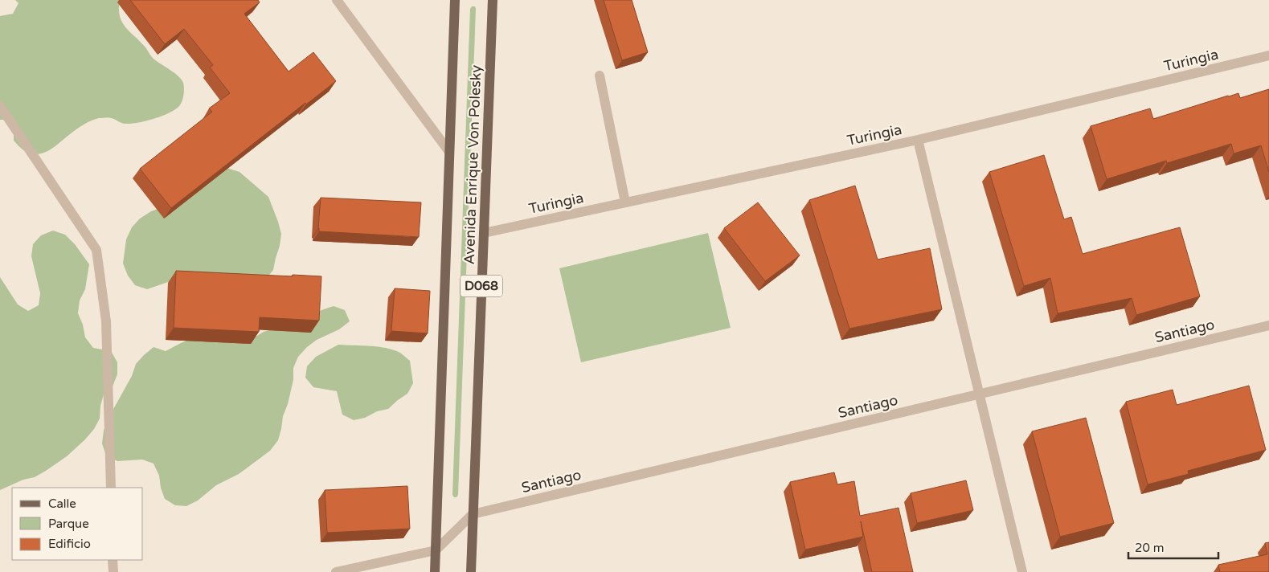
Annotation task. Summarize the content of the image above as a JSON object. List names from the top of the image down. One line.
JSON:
{"streets":{"main road":["Avenida Enrique Von Polesky","D068"],"street":["Turingia","Santiago"]},"crossings":[["Turingia","Avenida Enrique Von Polesky"],["Avenida Enrique Von Polesky","Santiago"]],"legend":["Calle","Parque","Edificio"],"scale_bar":"20 m"}
